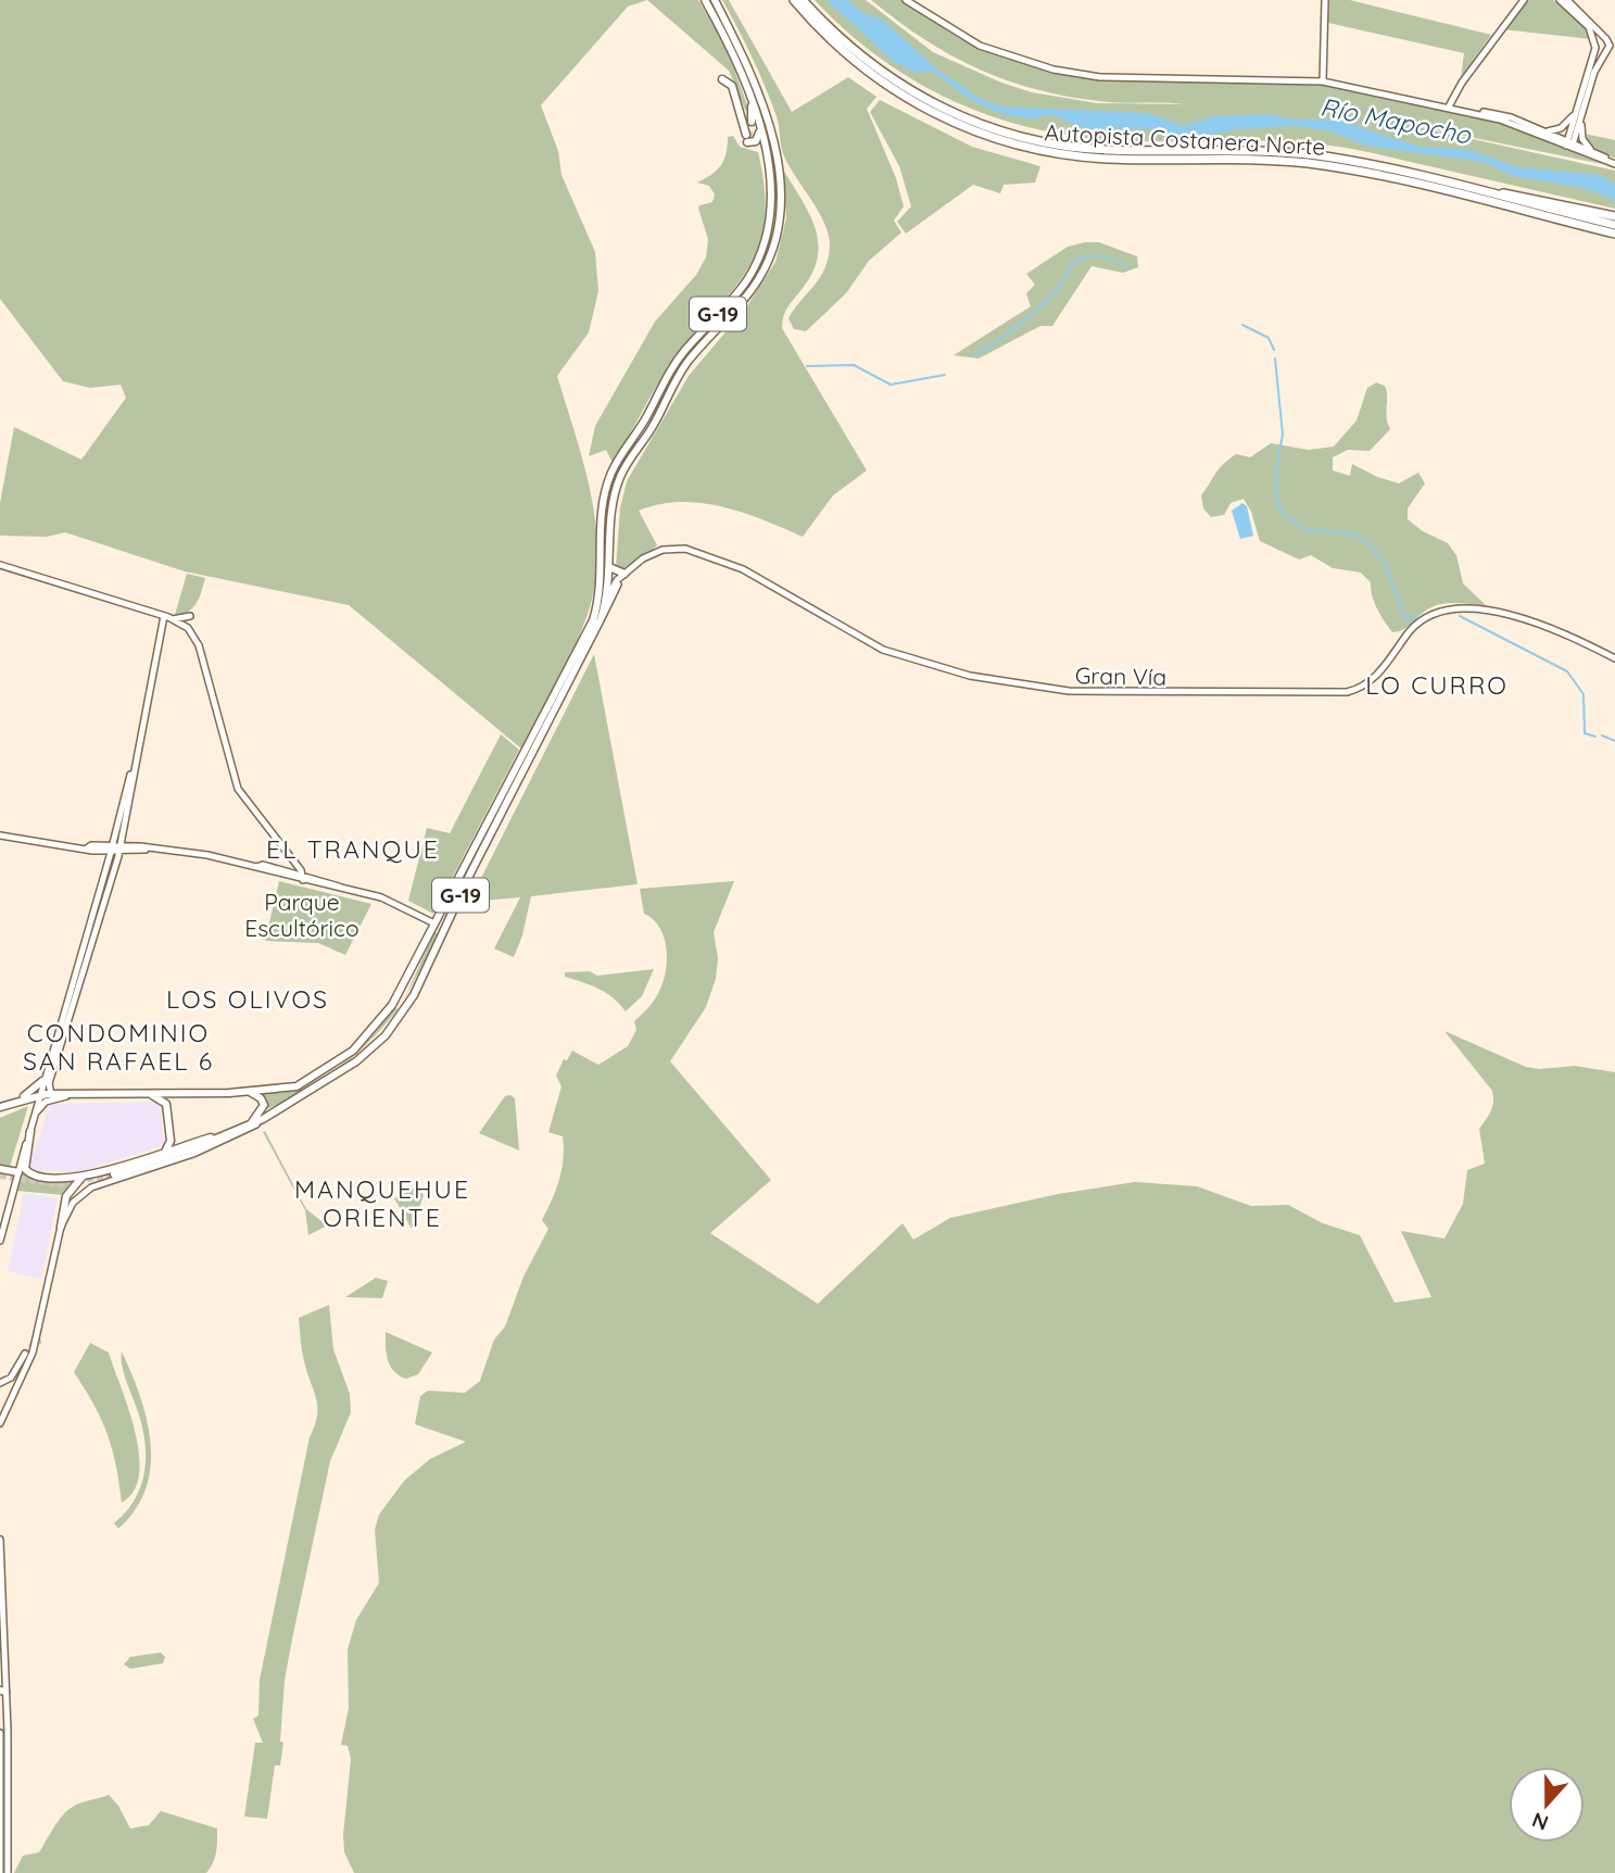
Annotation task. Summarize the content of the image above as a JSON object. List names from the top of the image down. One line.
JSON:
{"streets":{"highway":["Autopista Costanera Norte"],"main road":["G-19","Gran Vía"]},"crossings":[["G-19","Gran Vía"]],"districts":["LO CURRO","EL TRANQUE","LOS OLIVOS","CONDOMINIO SAN RAFAEL 6","MANQUEHUE ORIENTE"],"water":["Río Mapocho"],"parks":["Parque Escultórico"],"north":"bottom"}
